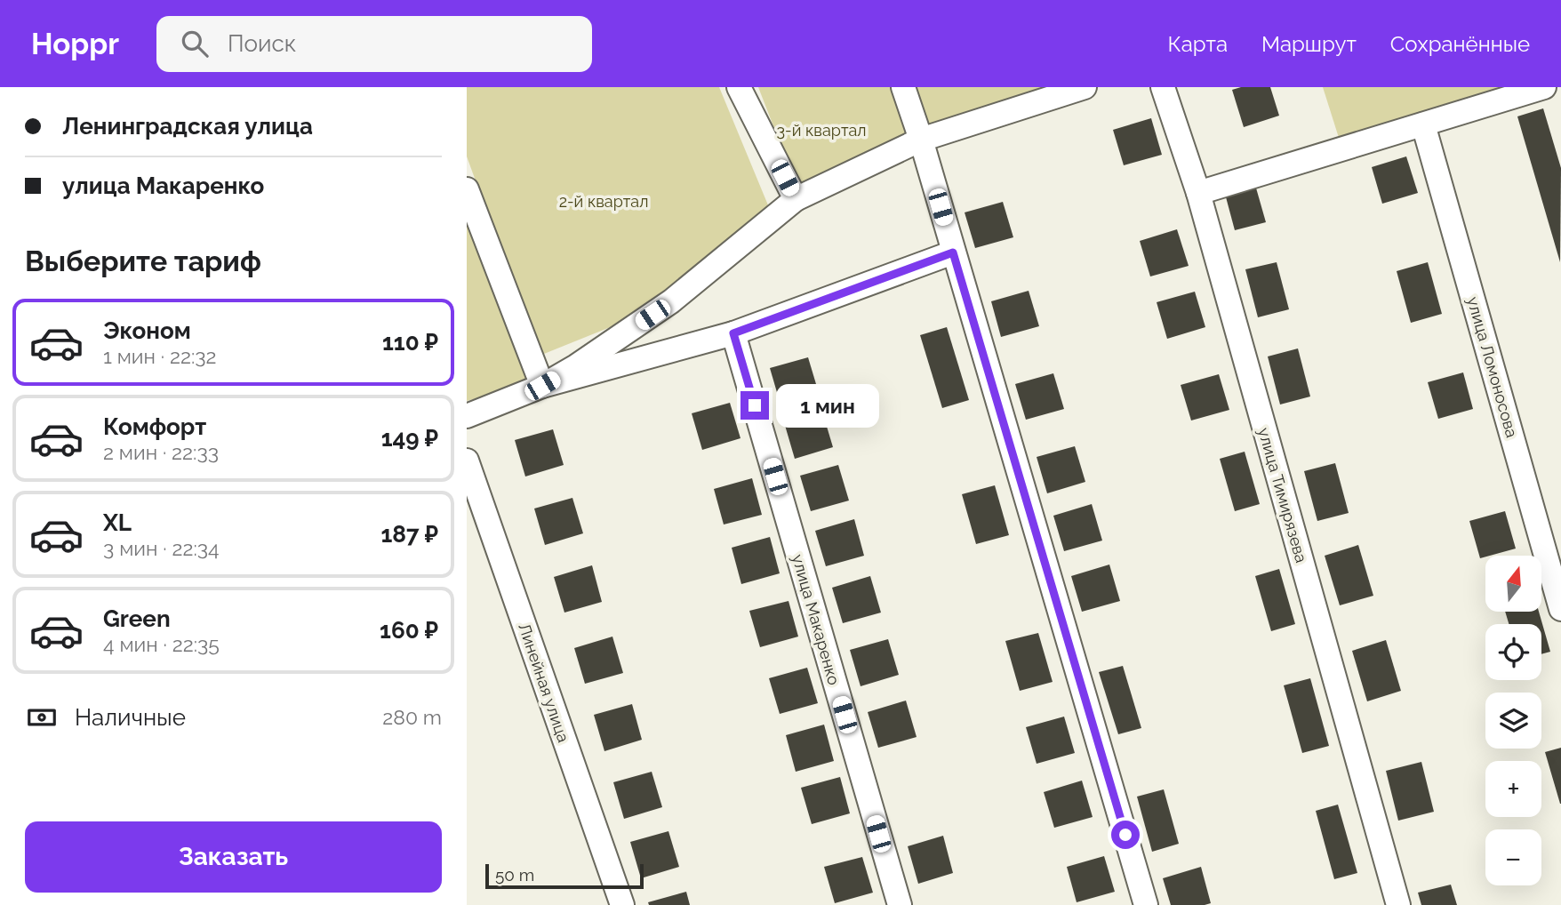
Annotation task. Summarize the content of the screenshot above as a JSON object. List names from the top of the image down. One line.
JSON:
{"streets":{"street":["улица Ломоносова","улица Тимирязева","улица Макаренко","Линейная улица"]},"parks":["3-й квартал","2-й квартал"],"scale_bar":"50 m","north":"top","page":{"header":"Hoppr","search":"Поиск","nav":["Карта","Маршрут","Сохранённые"],"banner":["Ленинградская улица","улица Макаренко"],"heading":"Выберите тариф","list":[{"name":"Эконом","note":"1 мин · 22:32","value":"110 ₽"},{"name":"Комфорт","note":"2 мин · 22:33","value":"149 ₽"},{"name":"XL","note":"3 мин · 22:34","value":"187 ₽"},{"name":"Green","note":"4 мин · 22:35","value":"160 ₽"}],"bubble":"1 мин","map_buttons":["+","−"],"pay":["Наличные","280 m"],"buttons":"Заказать","scale":"50 m"}}
